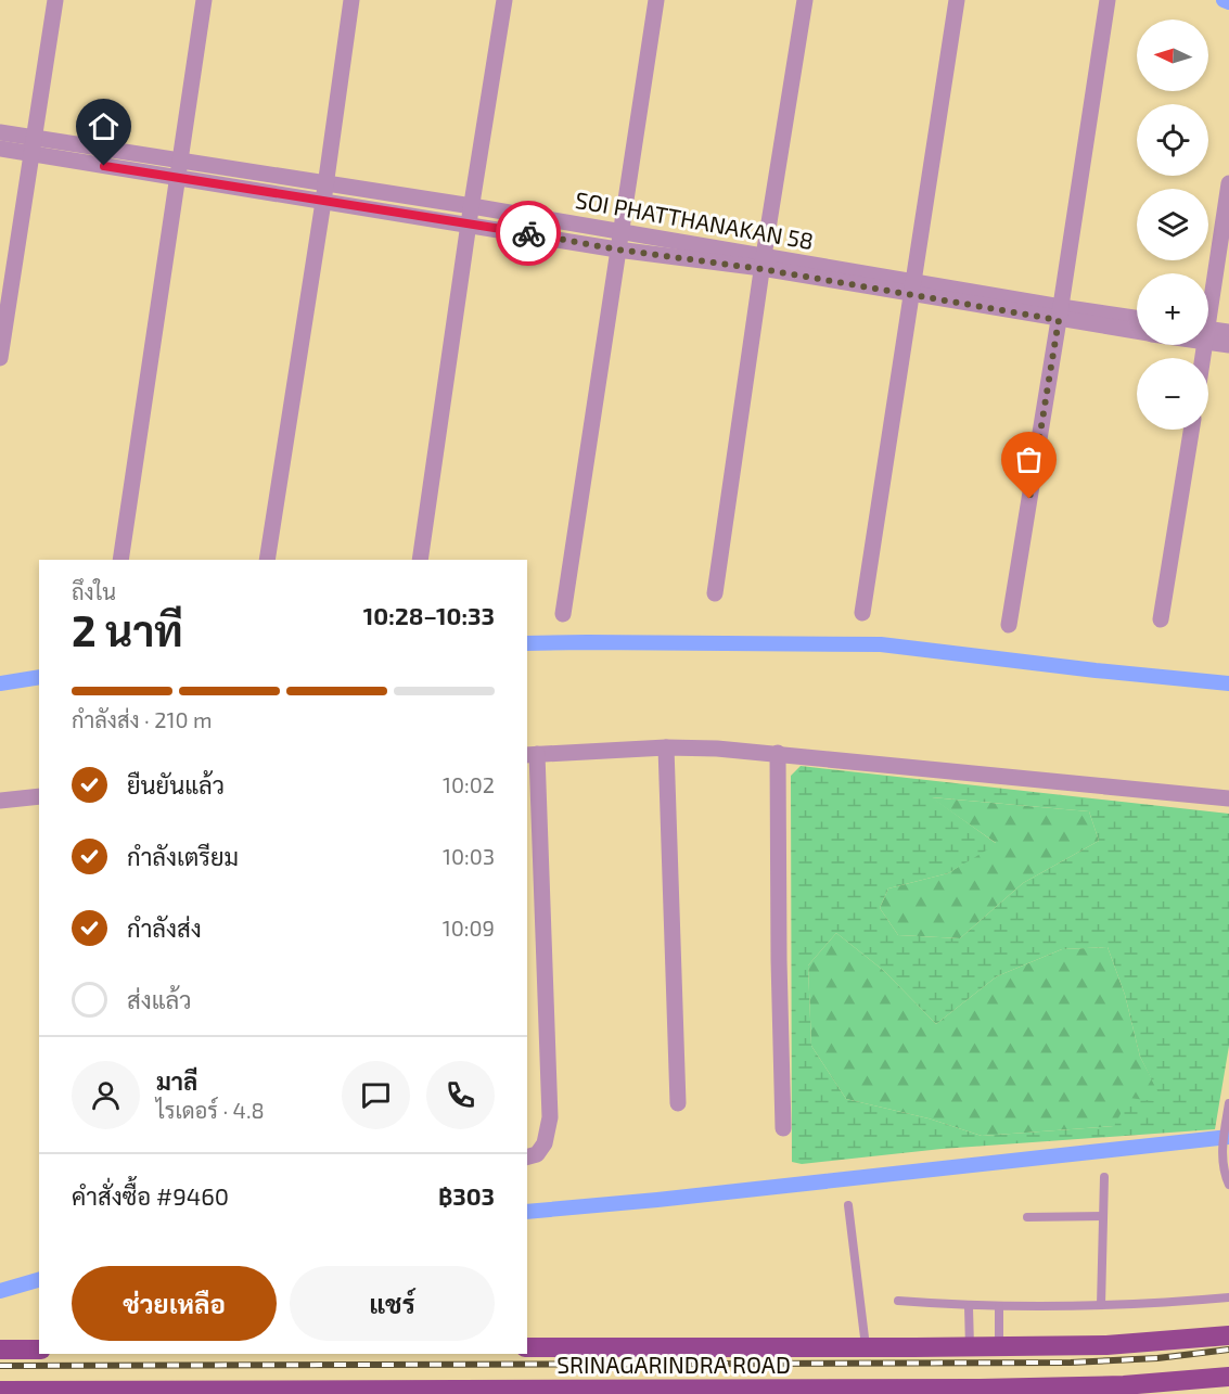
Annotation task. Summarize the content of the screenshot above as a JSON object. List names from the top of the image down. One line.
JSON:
{"streets":{"main road":["SRINAGARINDRA ROAD"],"street":["SOI PHATTHANAKAN 58"]},"north":"left","page":{"map_buttons":["+","−"],"heading":["2 นาที","ถึงใน","10:28–10:33"],"panel":["มาลี","ไรเดอร์ · 4.8","คำสั่งซื้อ #9460","฿303"],"bar":"กำลังส่ง · 210 m","list":[["ยืนยันแล้ว","10:02"],["กำลังเตรียม","10:03"],["กำลังส่ง","10:09"],"ส่งแล้ว"],"buttons":["ช่วยเหลือ","แชร์"]}}
